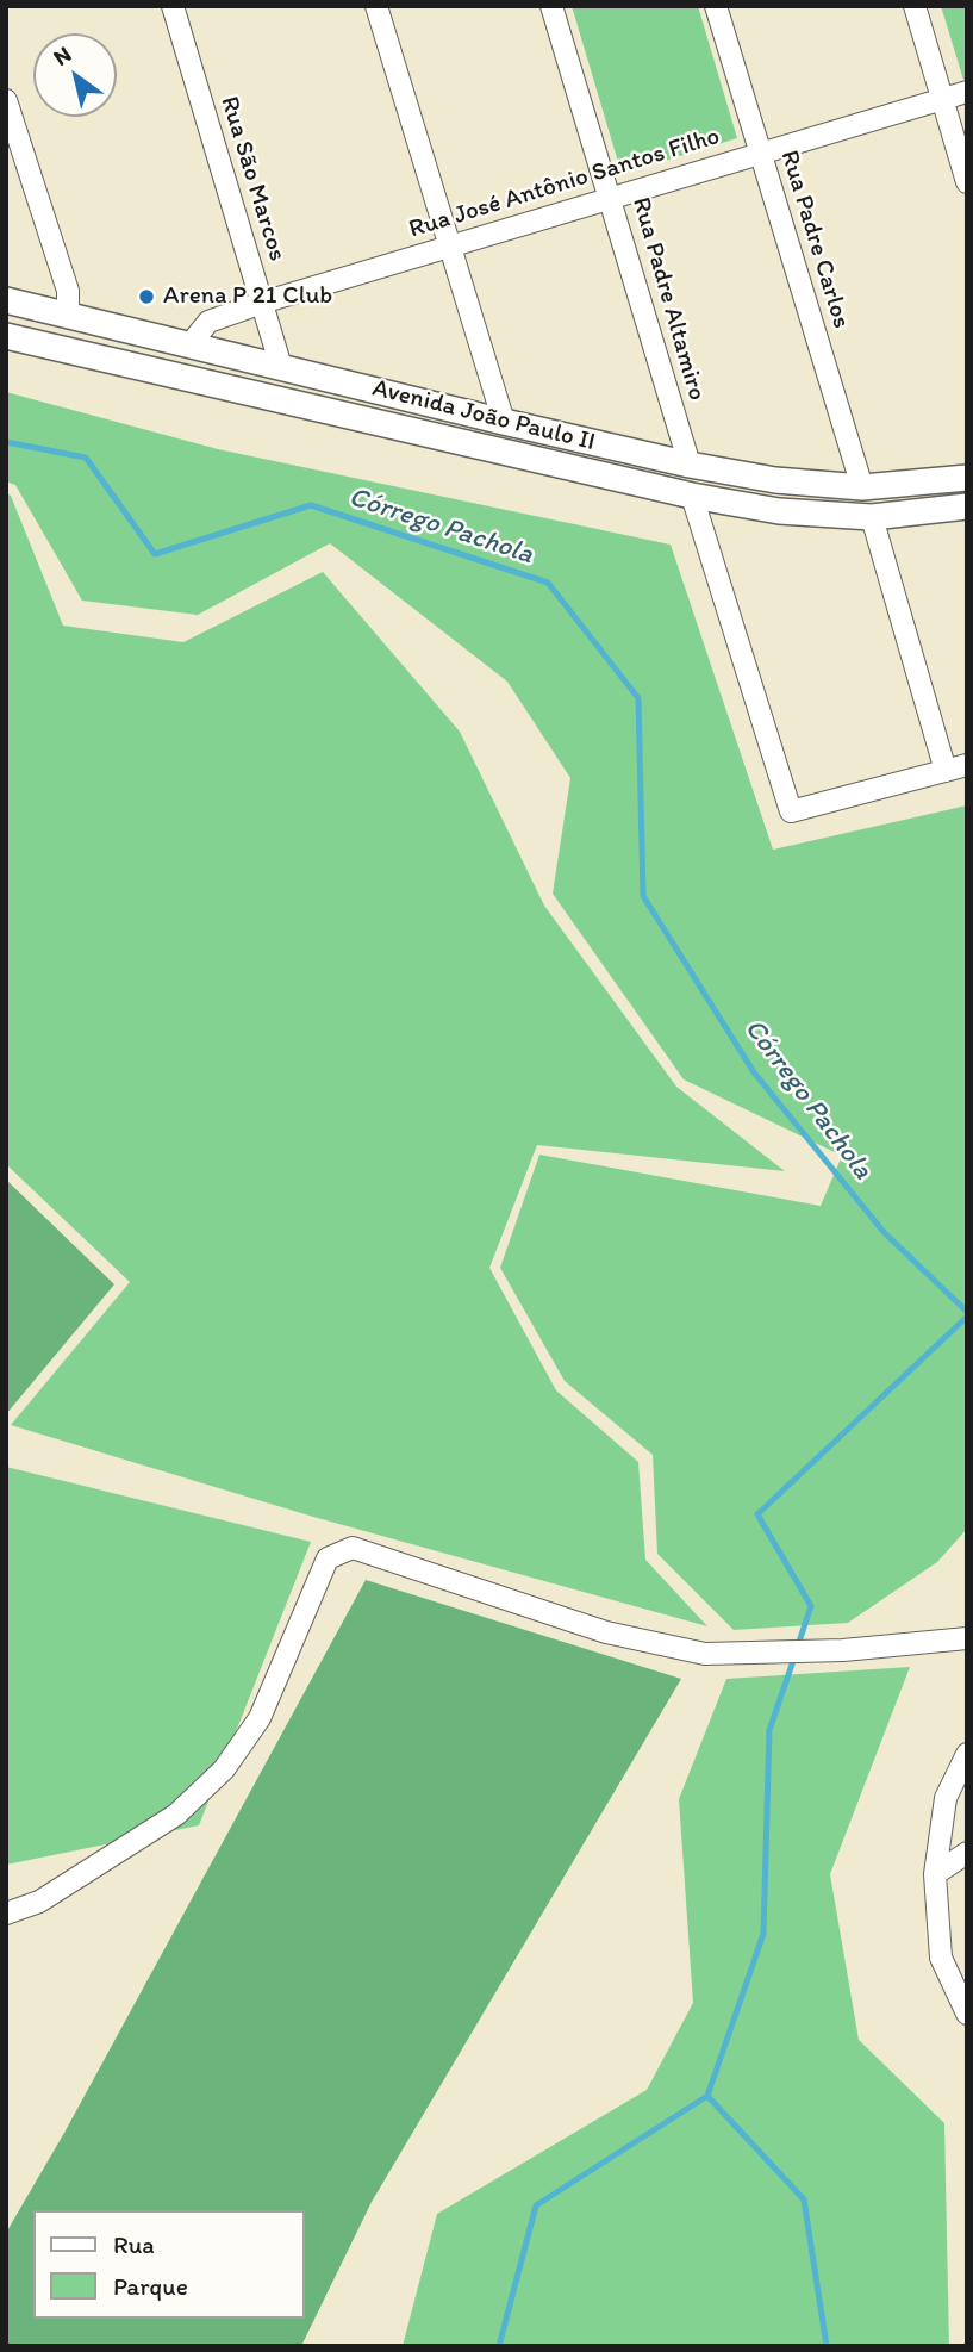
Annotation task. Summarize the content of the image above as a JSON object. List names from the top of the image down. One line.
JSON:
{"streets":{"street":["Rua São Marcos","Rua José Antônio Santos Filho","Rua Padre Carlos","Rua Padre Altamiro","Avenida João Paulo II"]},"crossings":[["Rua São Marcos","Rua José Antônio Santos Filho"],["Rua São Marcos","Avenida João Paulo II"],["Rua José Antônio Santos Filho","Rua Padre Carlos"],["Rua José Antônio Santos Filho","Rua Padre Altamiro"],["Rua José Antônio Santos Filho","Avenida João Paulo II"],["Rua Padre Carlos","Avenida João Paulo II"],["Rua Padre Altamiro","Avenida João Paulo II"]],"water":["Córrego Pachola"],"places":["Arena P 21 Club"],"legend":["Rua","Parque"],"north":"top left"}
